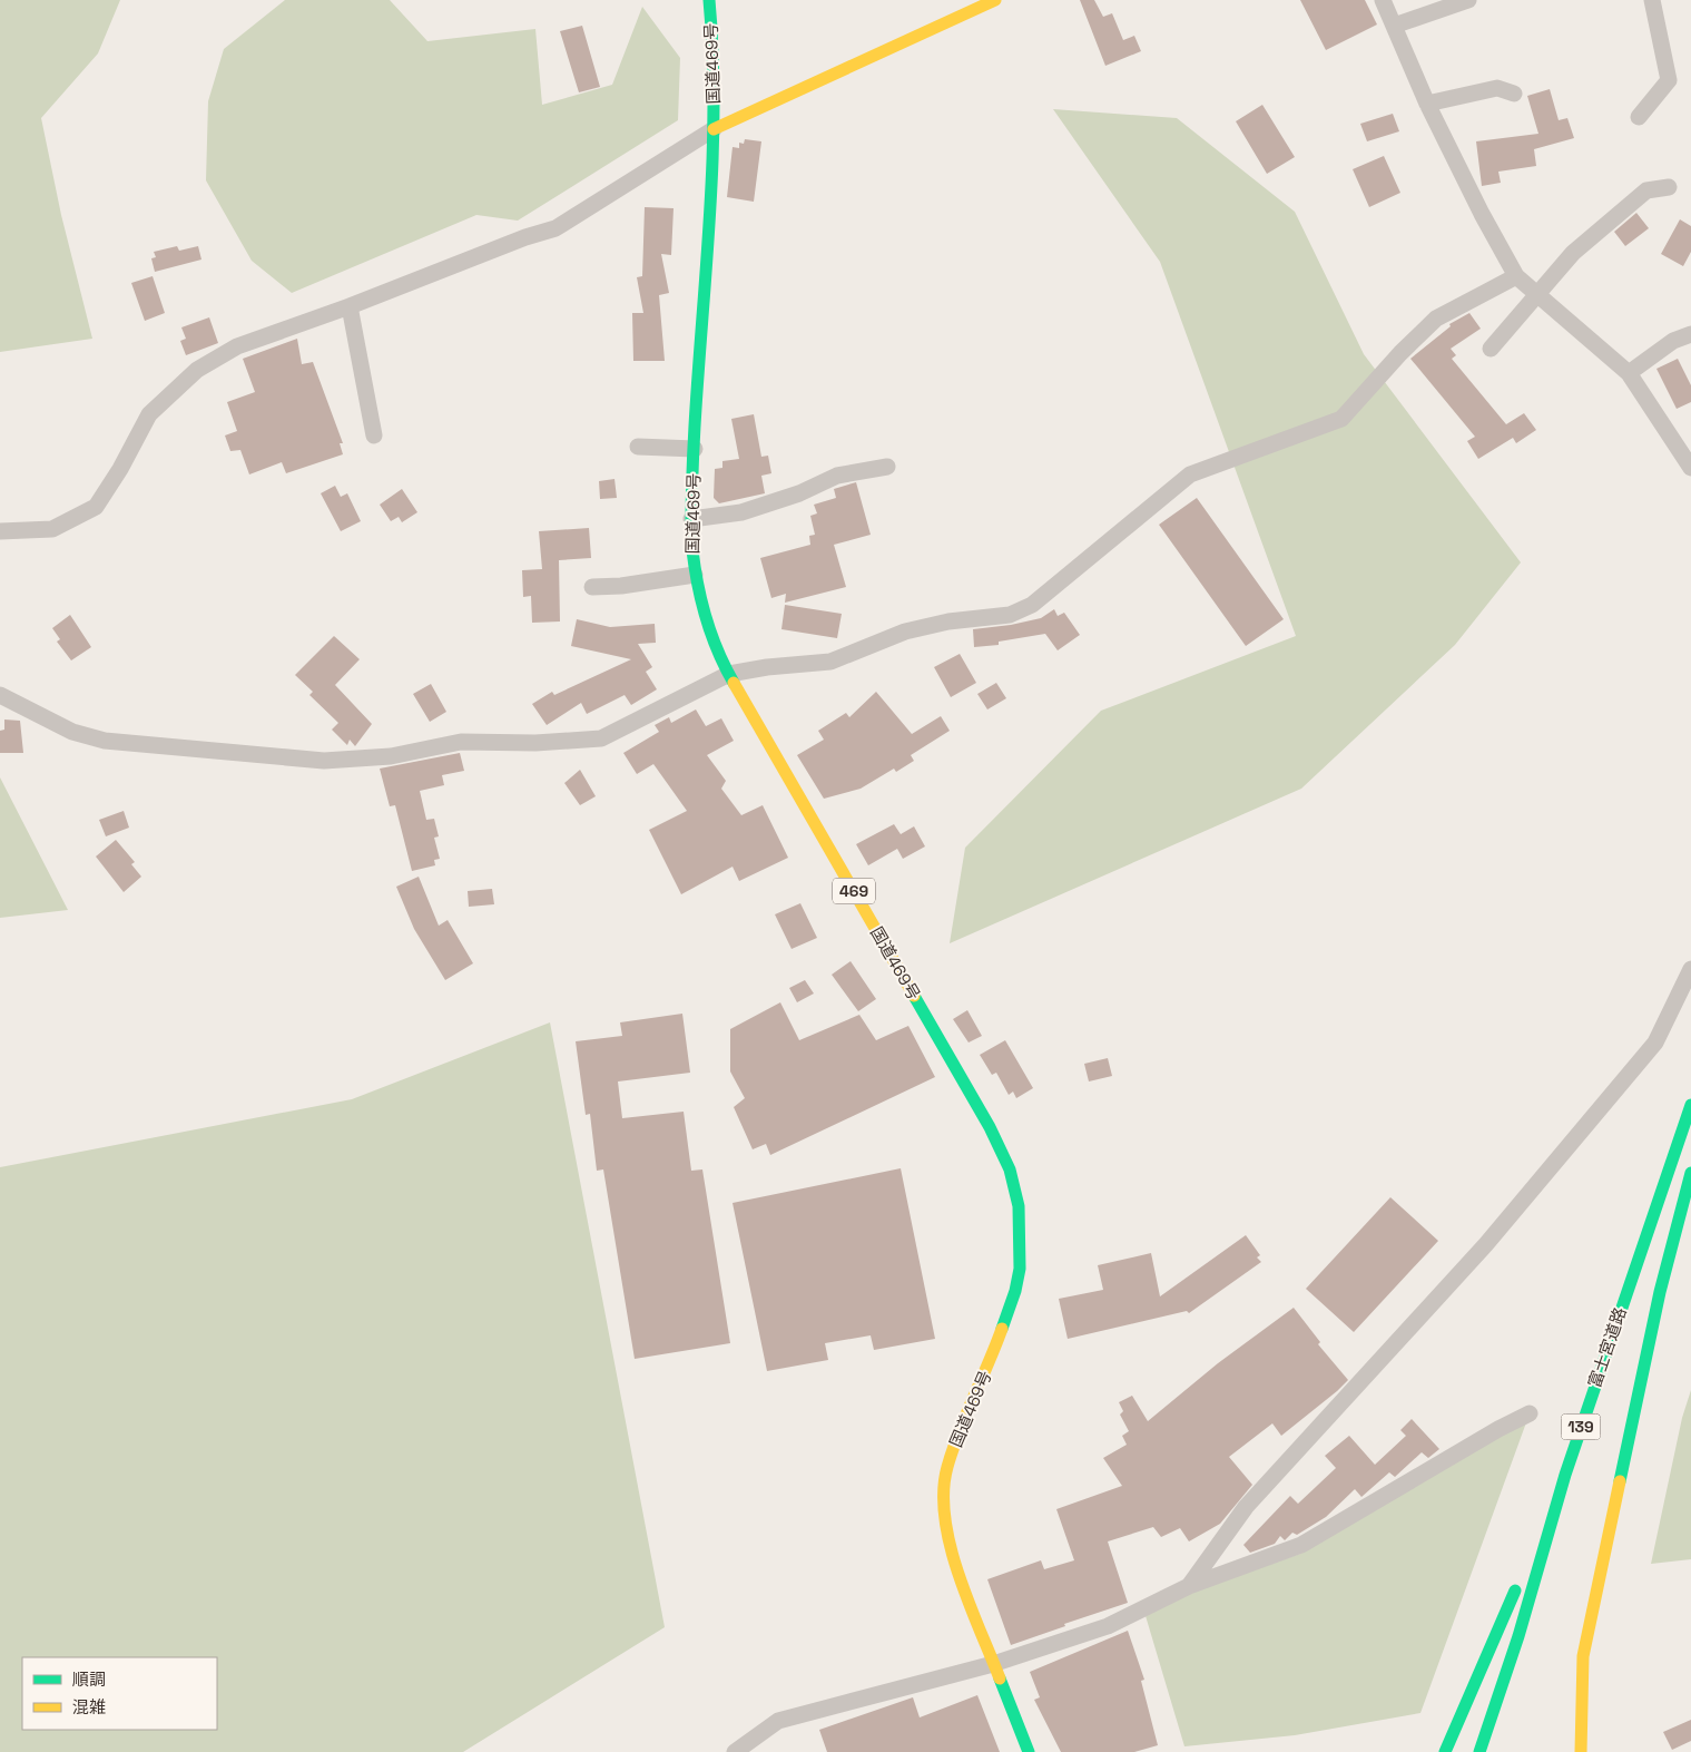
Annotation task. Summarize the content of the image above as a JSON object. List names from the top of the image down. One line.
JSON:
{"streets":{"main road":["国道469号","469","富士宮道路","139"]},"legend":["順調","混雑"]}
